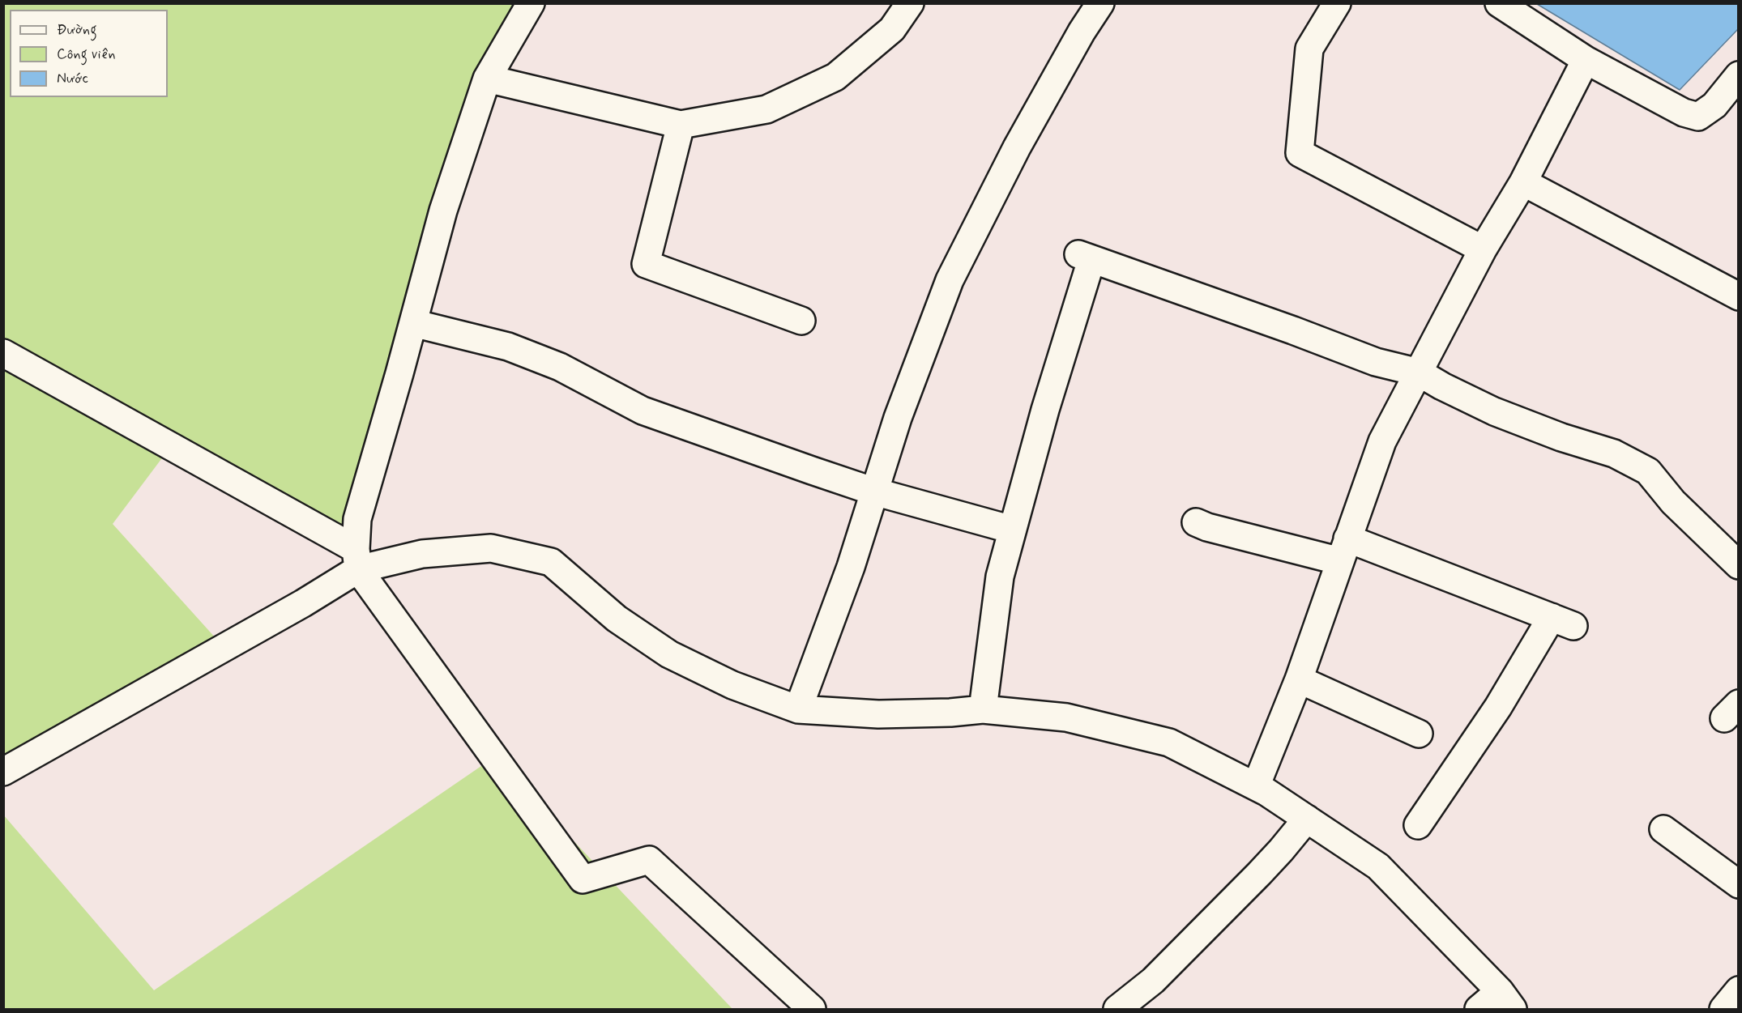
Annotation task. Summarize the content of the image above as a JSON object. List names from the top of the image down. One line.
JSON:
{"legend":["Đường","Công viên","Nước"]}
